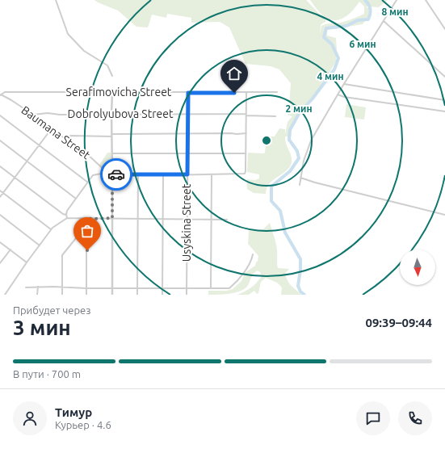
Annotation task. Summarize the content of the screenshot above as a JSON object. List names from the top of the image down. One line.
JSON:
{"streets":{"street":["Serafimovicha Street","Dobrolyubova Street","Baumana Street","Usyskina Street"]},"crossings":[["Serafimovicha Street","Baumana Street"],["Serafimovicha Street","Usyskina Street"],["Dobrolyubova Street","Baumana Street"],["Dobrolyubova Street","Usyskina Street"]],"north":"bottom","page":{"heading":["3 мин","Прибудет через","09:39–09:44"],"panel":["Тимур","Курьер · 4.6"],"bar":"В пути · 700 m"},"rings":["8 мин","6 мин","4 мин","2 мин"]}
